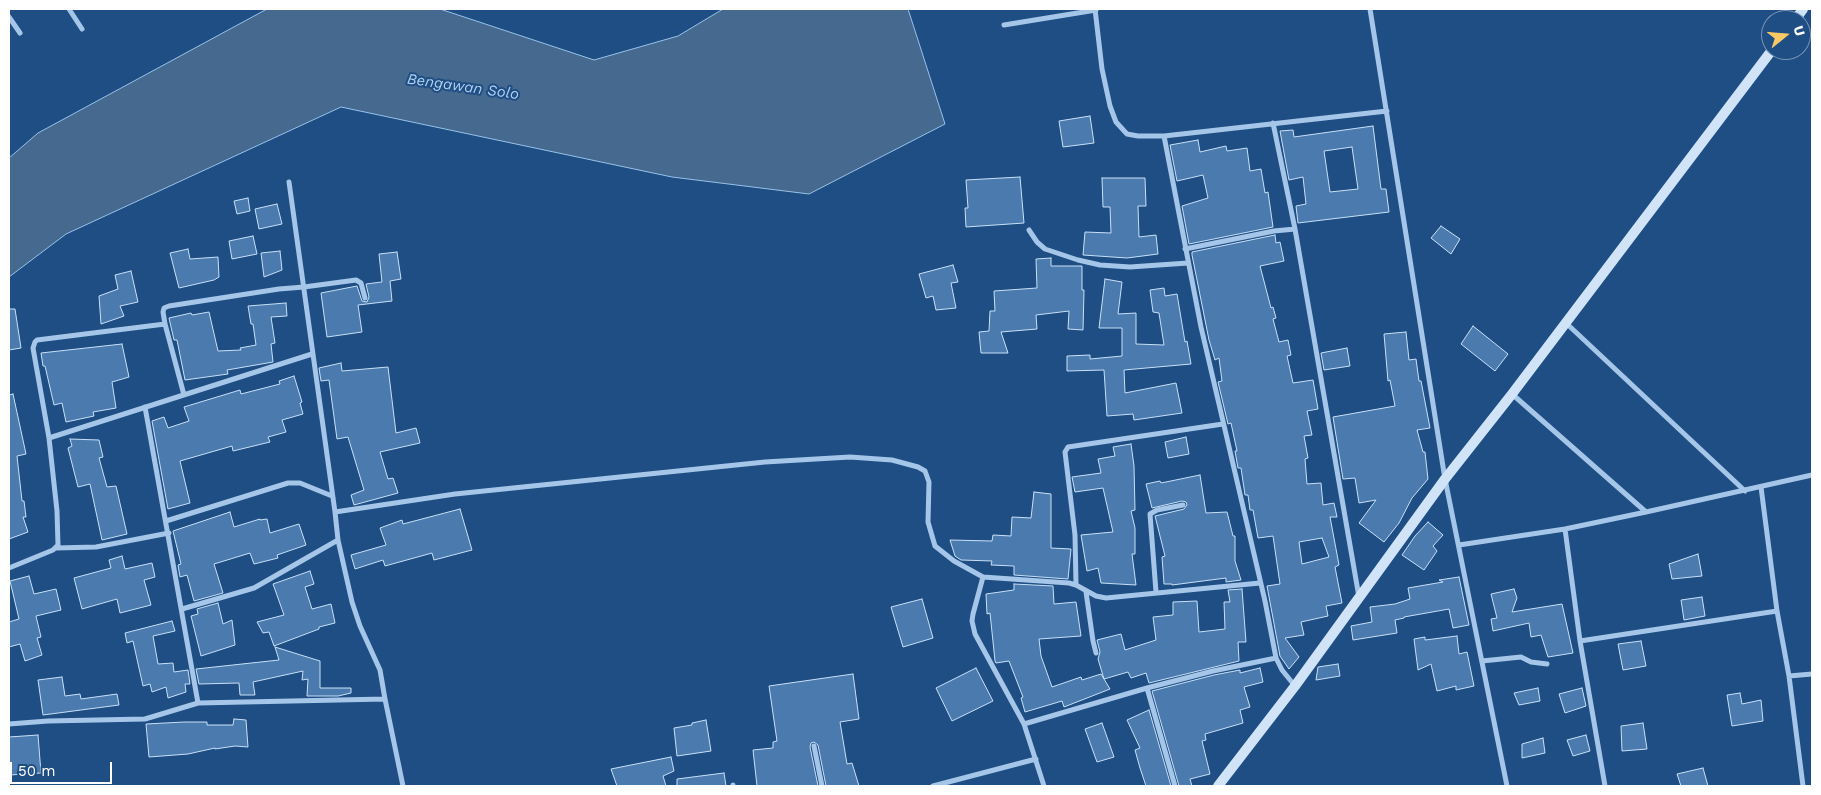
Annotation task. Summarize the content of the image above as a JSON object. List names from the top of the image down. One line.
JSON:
{"water":["Bengawan Solo"],"scale_bar":"50 m","north":"right"}
